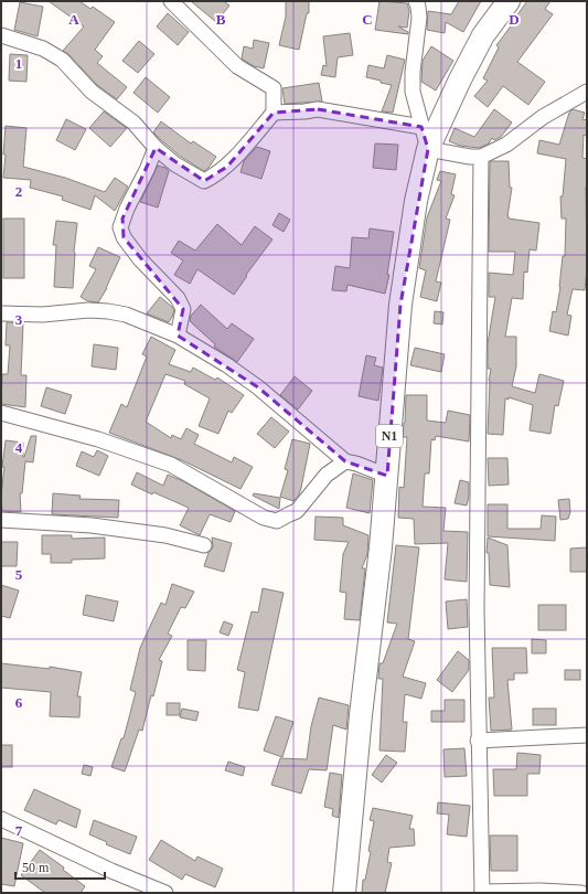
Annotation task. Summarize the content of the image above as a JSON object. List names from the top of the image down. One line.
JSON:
{"streets":{"main road":["N1"]},"scale_bar":"50 m","grid":{"columns":["A","B","C","D"],"rows":["1","2","3","4","5","6","7"]}}
